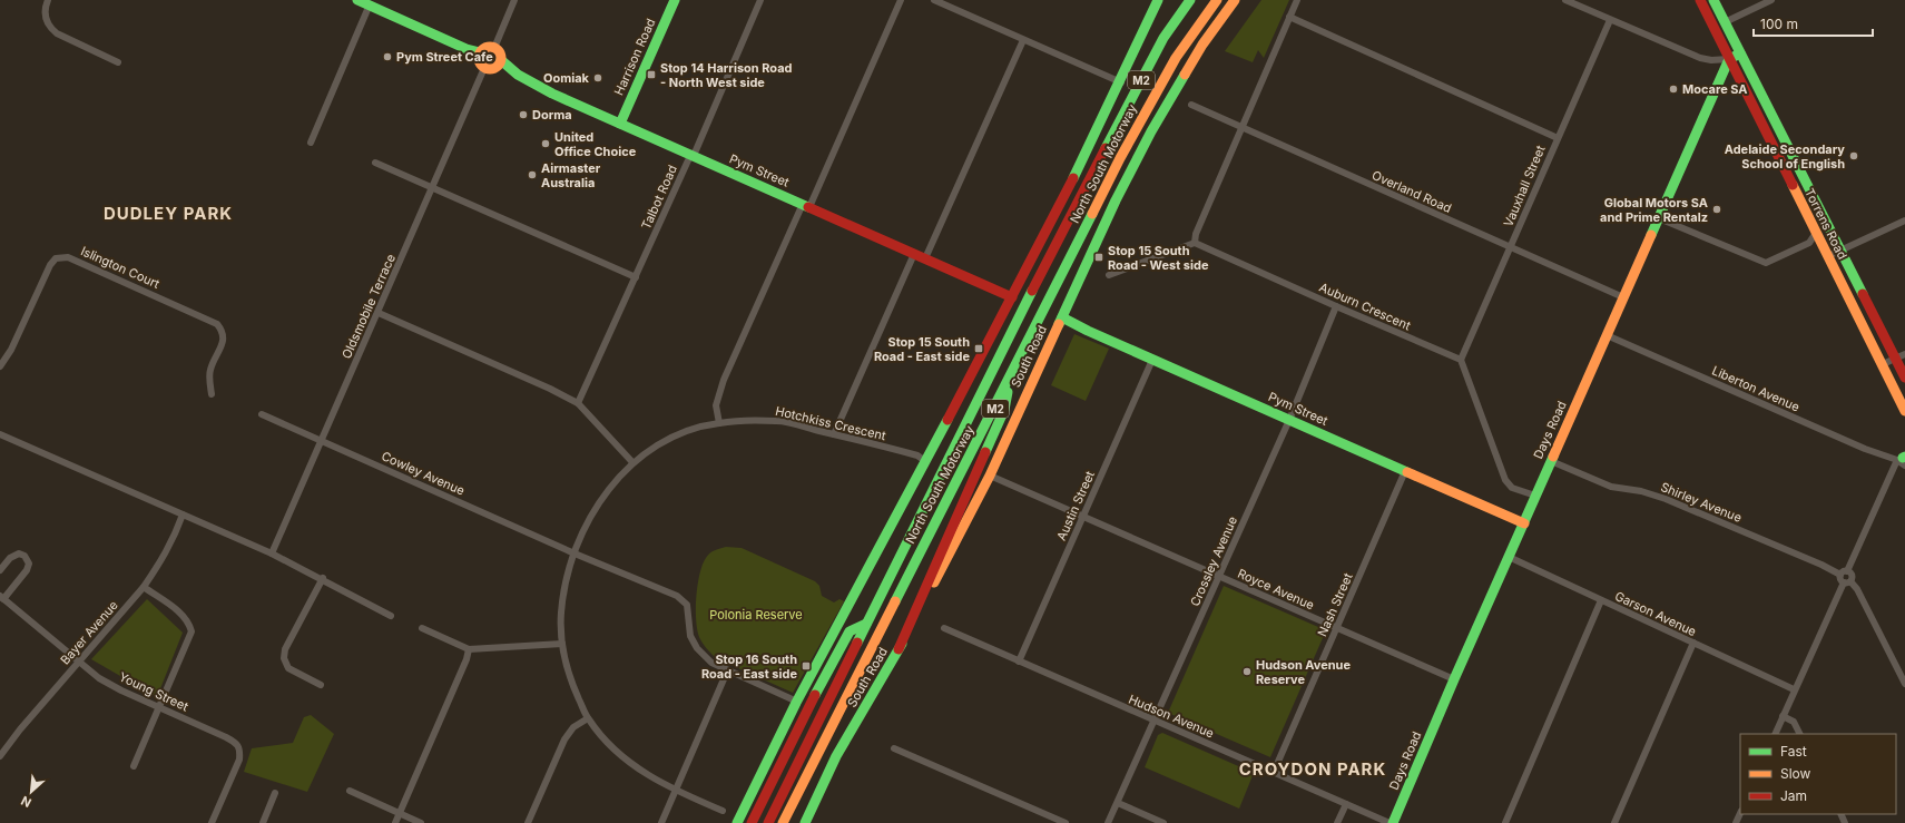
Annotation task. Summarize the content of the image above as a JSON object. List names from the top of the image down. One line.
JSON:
{"streets":{"main road":["Harrison Road","M2","North South Motorway","Pym Street","Torrens Road","South Road","Days Road"],"street":["Vauxhall Street","Overland Road","Talbot Road","Islington Court","Oldsmobile Terrace","Auburn Crescent","Liberton Avenue","Hotchkiss Crescent","Cowley Avenue","Shirley Avenue","Austin Street","Crossley Avenue","Royce Avenue","Nash Street","Garson Avenue","Bayer Avenue","Young Street","Hudson Avenue"]},"crossings":[["Harrison Road","Pym Street"],["Pym Street","Talbot Road"],["Pym Street","Oldsmobile Terrace"],["Pym Street","South Road"],["Pym Street","Days Road"],["Pym Street","Austin Street"],["Pym Street","Crossley Avenue"],["Pym Street","Nash Street"],["Vauxhall Street","Overland Road"],["Vauxhall Street","Auburn Crescent"],["Overland Road","Days Road"],["Torrens Road","Days Road"],["Oldsmobile Terrace","Cowley Avenue"],["Auburn Crescent","Crossley Avenue"],["South Road","Royce Avenue"],["Liberton Avenue","Days Road"],["Hotchkiss Crescent","Cowley Avenue"],["Days Road","Shirley Avenue"],["Days Road","Royce Avenue"],["Days Road","Garson Avenue"],["Austin Street","Royce Avenue"],["Austin Street","Hudson Avenue"],["Crossley Avenue","Royce Avenue"],["Crossley Avenue","Hudson Avenue"],["Royce Avenue","Nash Street"],["Nash Street","Hudson Avenue"],["Bayer Avenue","Young Street"]],"districts":["DUDLEY PARK","CROYDON PARK"],"parks":["Polonia Reserve"],"places":{"other":["Pym Street Cafe","Oomiak","Mocare SA","Dorma","United Office Choice","Adelaide Secondary School of English","Airmaster Australia","Global Motors SA and Prime Rentalz","Hudson Avenue Reserve"],"transit":["Stop 14 Harrison Road - North West side","Stop 15 South Road - West side","Stop 15 South Road - East side","Stop 16 South Road - East side"]},"legend":["Fast","Slow","Jam"],"scale_bar":"100 m","north":"bottom left"}
